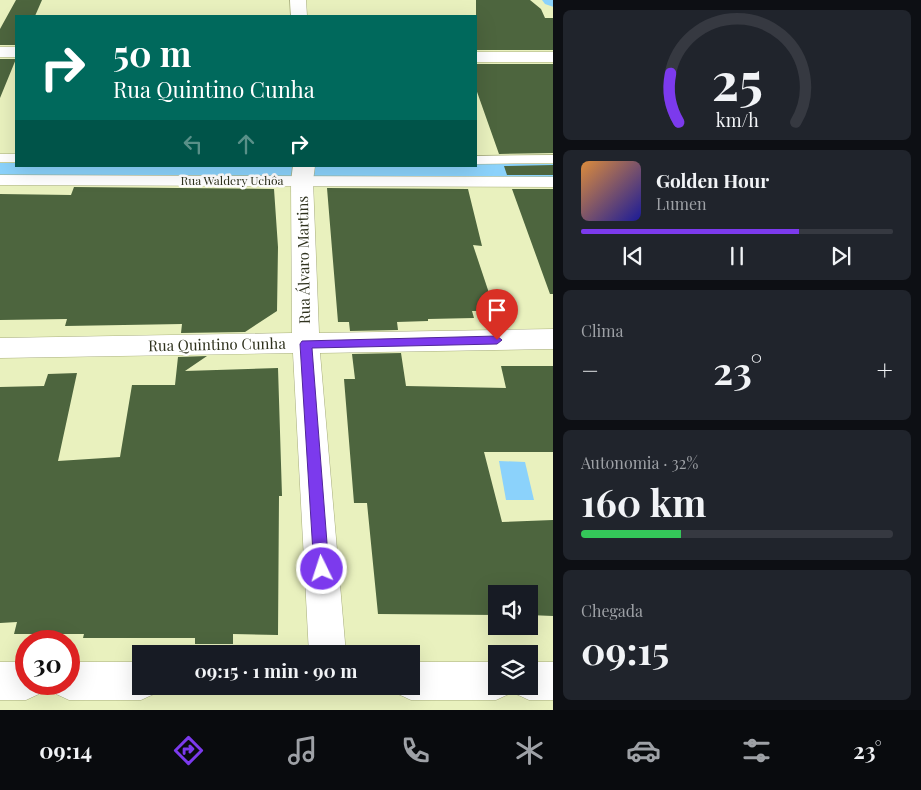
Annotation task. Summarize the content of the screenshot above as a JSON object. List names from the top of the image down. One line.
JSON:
{"streets":{"street":["Rua Álvaro Martins","Rua Quintino Cunha"],"lane":["Rua Waldery Uchôa"]},"crossings":[["Rua Waldery Uchôa","Rua Álvaro Martins"],["Rua Álvaro Martins","Rua Quintino Cunha"]],"page":{"turn":["50 m","Rua Quintino Cunha"],"song":["Golden Hour","Lumen"],"tile":["Clima",["Autonomia · 32%","160 km"],["Chegada","09:15"]],"heat":["−","23°","+"],"limit":"30","trip":"09:15 · 1 min · 90 m","tabs":["09:14","23°"],"gauge":["25","km/h"]}}
